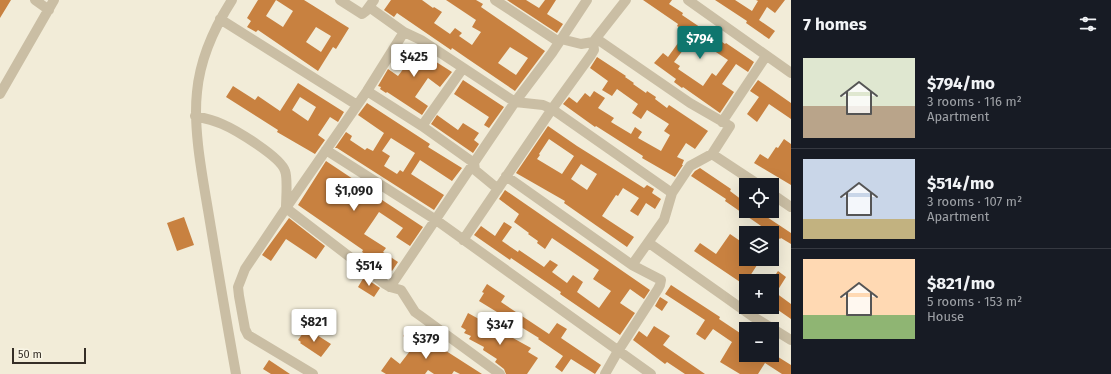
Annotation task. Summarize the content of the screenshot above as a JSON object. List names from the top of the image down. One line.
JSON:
{"scale_bar":"50 m","page":{"heading":"7 homes","price":["$794","$425","$1,090","$514","$821","$347","$379"],"list":[{"name":"$794/mo","note":"3 rooms · 116 m² · Apartment"},{"name":"$514/mo","note":"3 rooms · 107 m² · Apartment"},{"name":"$821/mo","note":"5 rooms · 153 m² · House"}],"map_buttons":["+","−"],"scale":"50 m"}}
